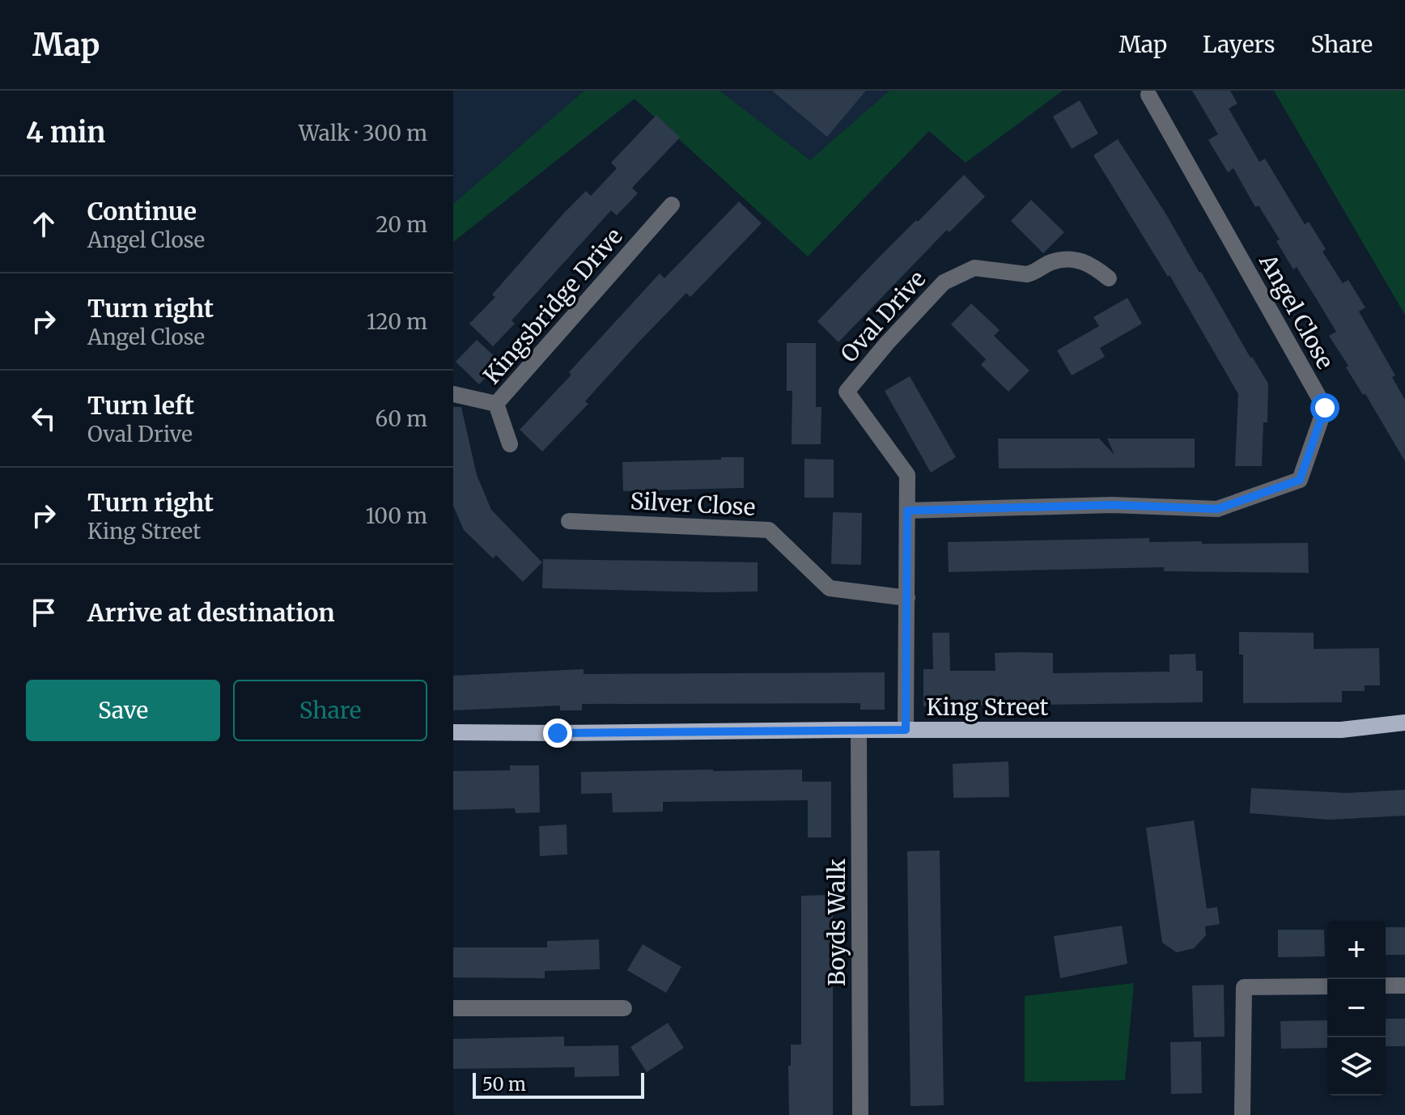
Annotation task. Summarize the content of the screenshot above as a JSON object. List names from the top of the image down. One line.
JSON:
{"streets":{"main road":["King Street"],"street":["Kingsbridge Drive","Angel Close","Oval Drive","Silver Close","Boyds Walk"]},"crossings":[["Angel Close","Oval Drive"],["Oval Drive","Silver Close"],["Oval Drive","King Street"],["King Street","Boyds Walk"]],"scale_bar":"50 m","page":{"header":"Map","nav":["Map","Layers","Share"],"heading":["4 min","Walk · 300 m"],"list":[["Continue","Angel Close","20 m"],["Turn right","Angel Close","120 m"],["Turn left","Oval Drive","60 m"],["Turn right","King Street","100 m"],"Arrive at destination"],"buttons":["Save","Share"],"map_buttons":["+","−"],"scale":"50 m"}}
